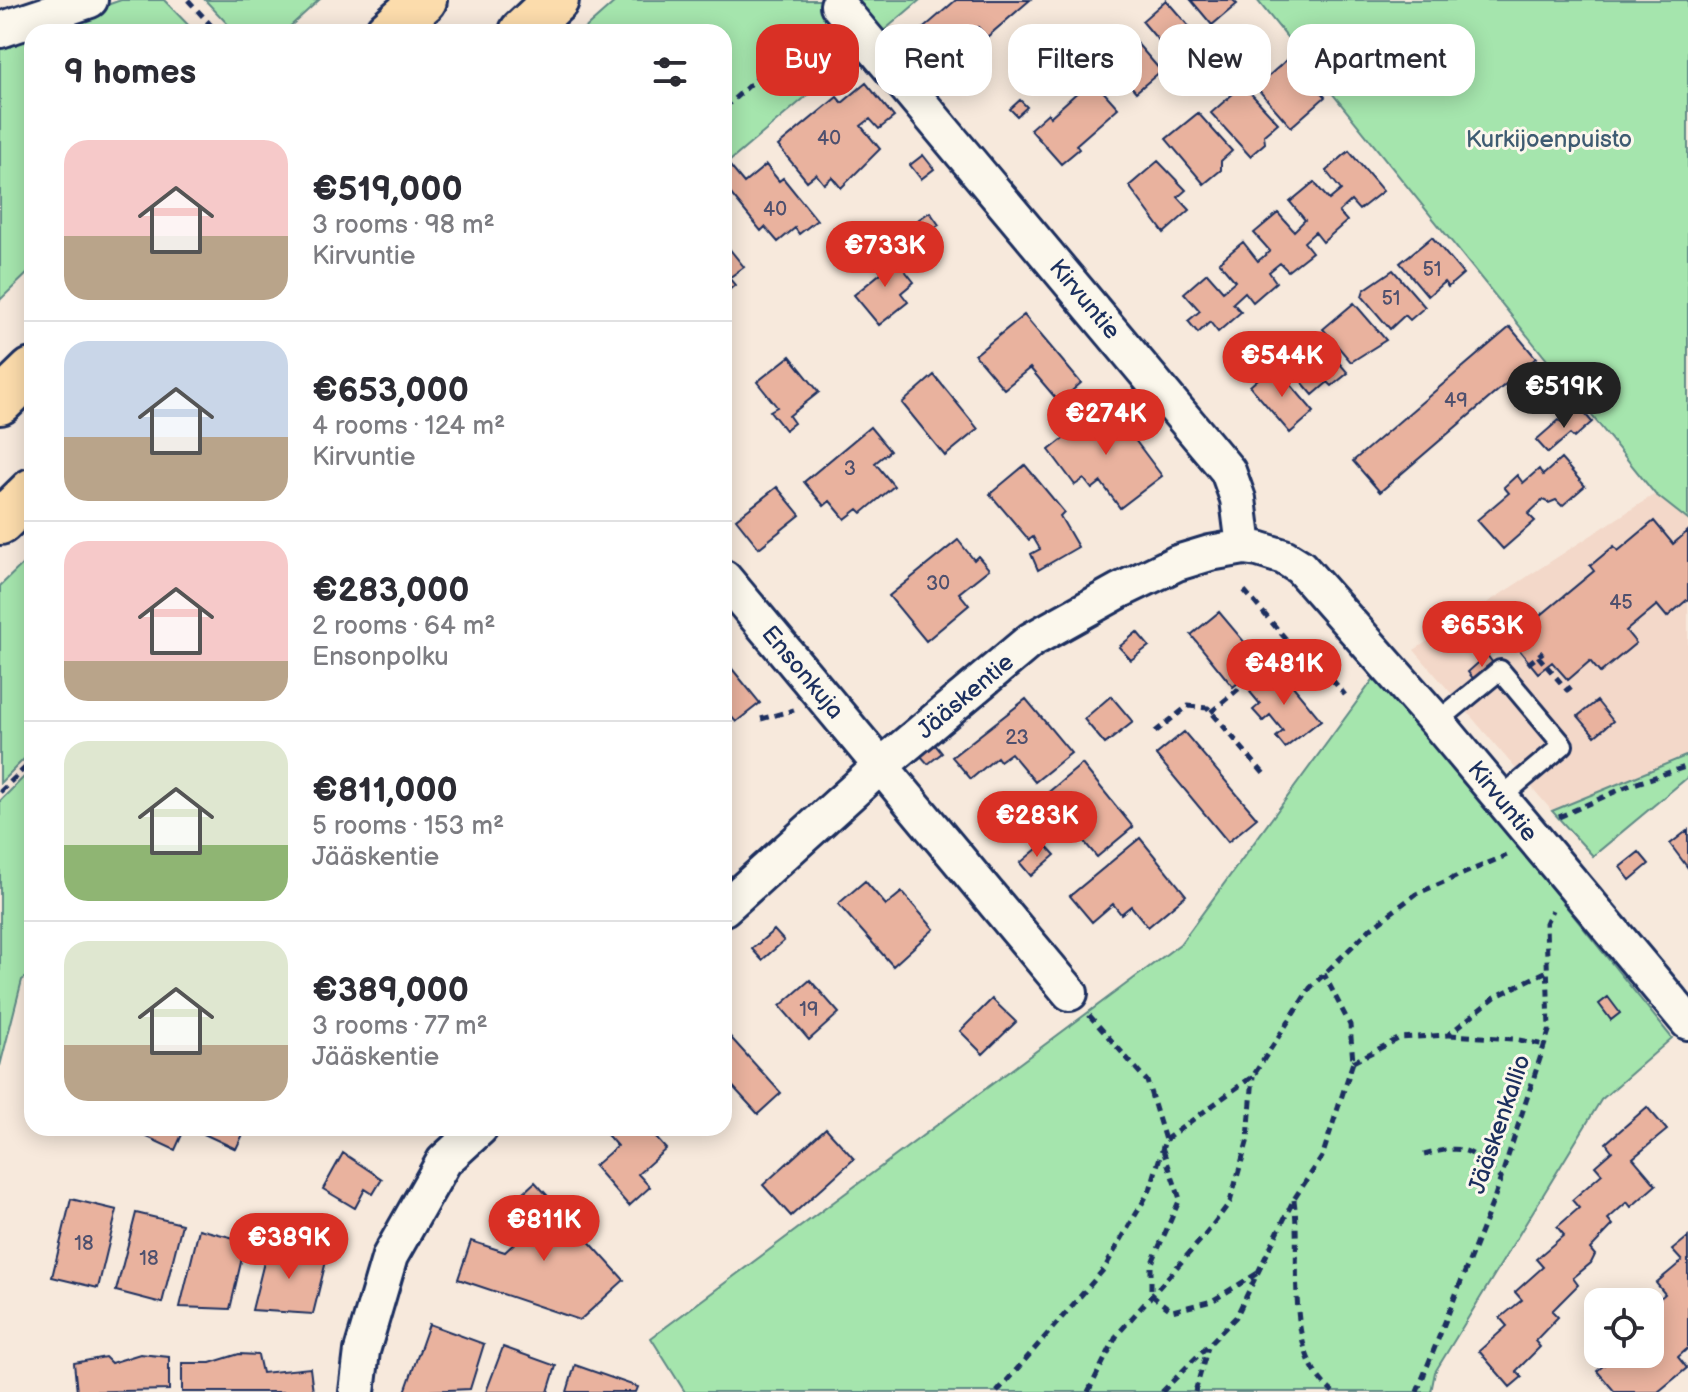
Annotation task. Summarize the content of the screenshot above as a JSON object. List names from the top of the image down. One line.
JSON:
{"streets":{"street":["Kirvuntie","Ensonkuja","Jääskentie"],"path":["Jääskenkallio"]},"crossings":[["Kirvuntie","Jääskentie"],["Kirvuntie","Jääskenkallio"],["Ensonkuja","Jääskentie"]],"parks":["Kurkijoenpuisto"],"house_numbers":["40","40","51","51","49","3","30","45","23","19","18","18"],"page":{"chip":["Buy","Rent","Filters","New","Apartment"],"heading":"9 homes","list":[{"name":"€519,000","note":"3 rooms · 98 m² · Kirvuntie"},{"name":"€653,000","note":"4 rooms · 124 m² · Kirvuntie"},{"name":"€283,000","note":"2 rooms · 64 m² · Ensonpolku"},{"name":"€811,000","note":"5 rooms · 153 m² · Jääskentie"},{"name":"€389,000","note":"3 rooms · 77 m² · Jääskentie"}],"price":["€733K","€544K","€519K","€274K","€653K","€481K","€283K","€811K","€389K"]}}
